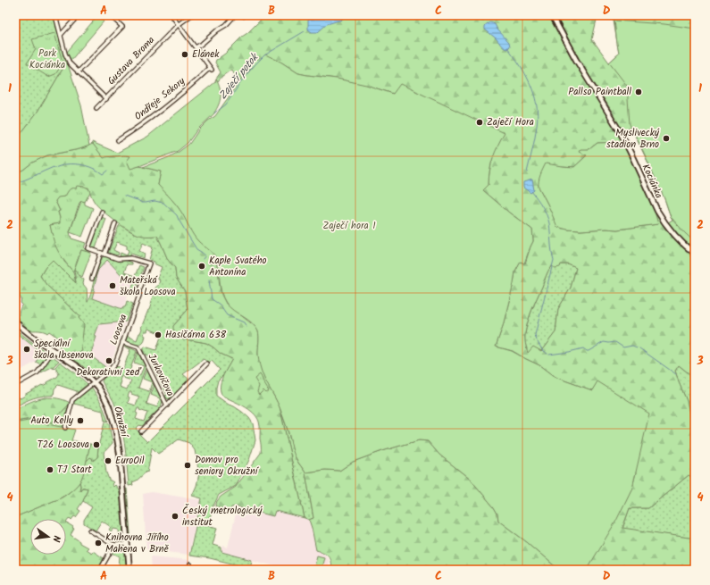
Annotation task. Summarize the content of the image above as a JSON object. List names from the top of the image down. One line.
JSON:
{"streets":{"street":["Gustava Broma","Ondřeje Sekory","Kociánka","Loosova","Jurkovičova","Okružní"]},"crossings":[["Loosova","Jurkovičova"],["Loosova","Okružní"]],"water":["Zaječí potok"],"parks":["Park Kociánka","Zaječí hora 1"],"places":["Elánek","Pallso Paintball","Zaječí Hora","Myslivecký stadion Brno","Kaple Svatého Antonína","Mateřská škola Loosova","Hasičárna 638","Speciální škola Ibsenova","Dekorativní zeď","Auto Kelly","T26 Loosova","EuroOil","Domov pro seniory Okružní","TJ Start","Český metrologický institut","Knihovna Jiřího Mahena v Brně"],"north":"right","grid":{"columns":["A","B","C","D"],"rows":["1","2","3","4"]}}
